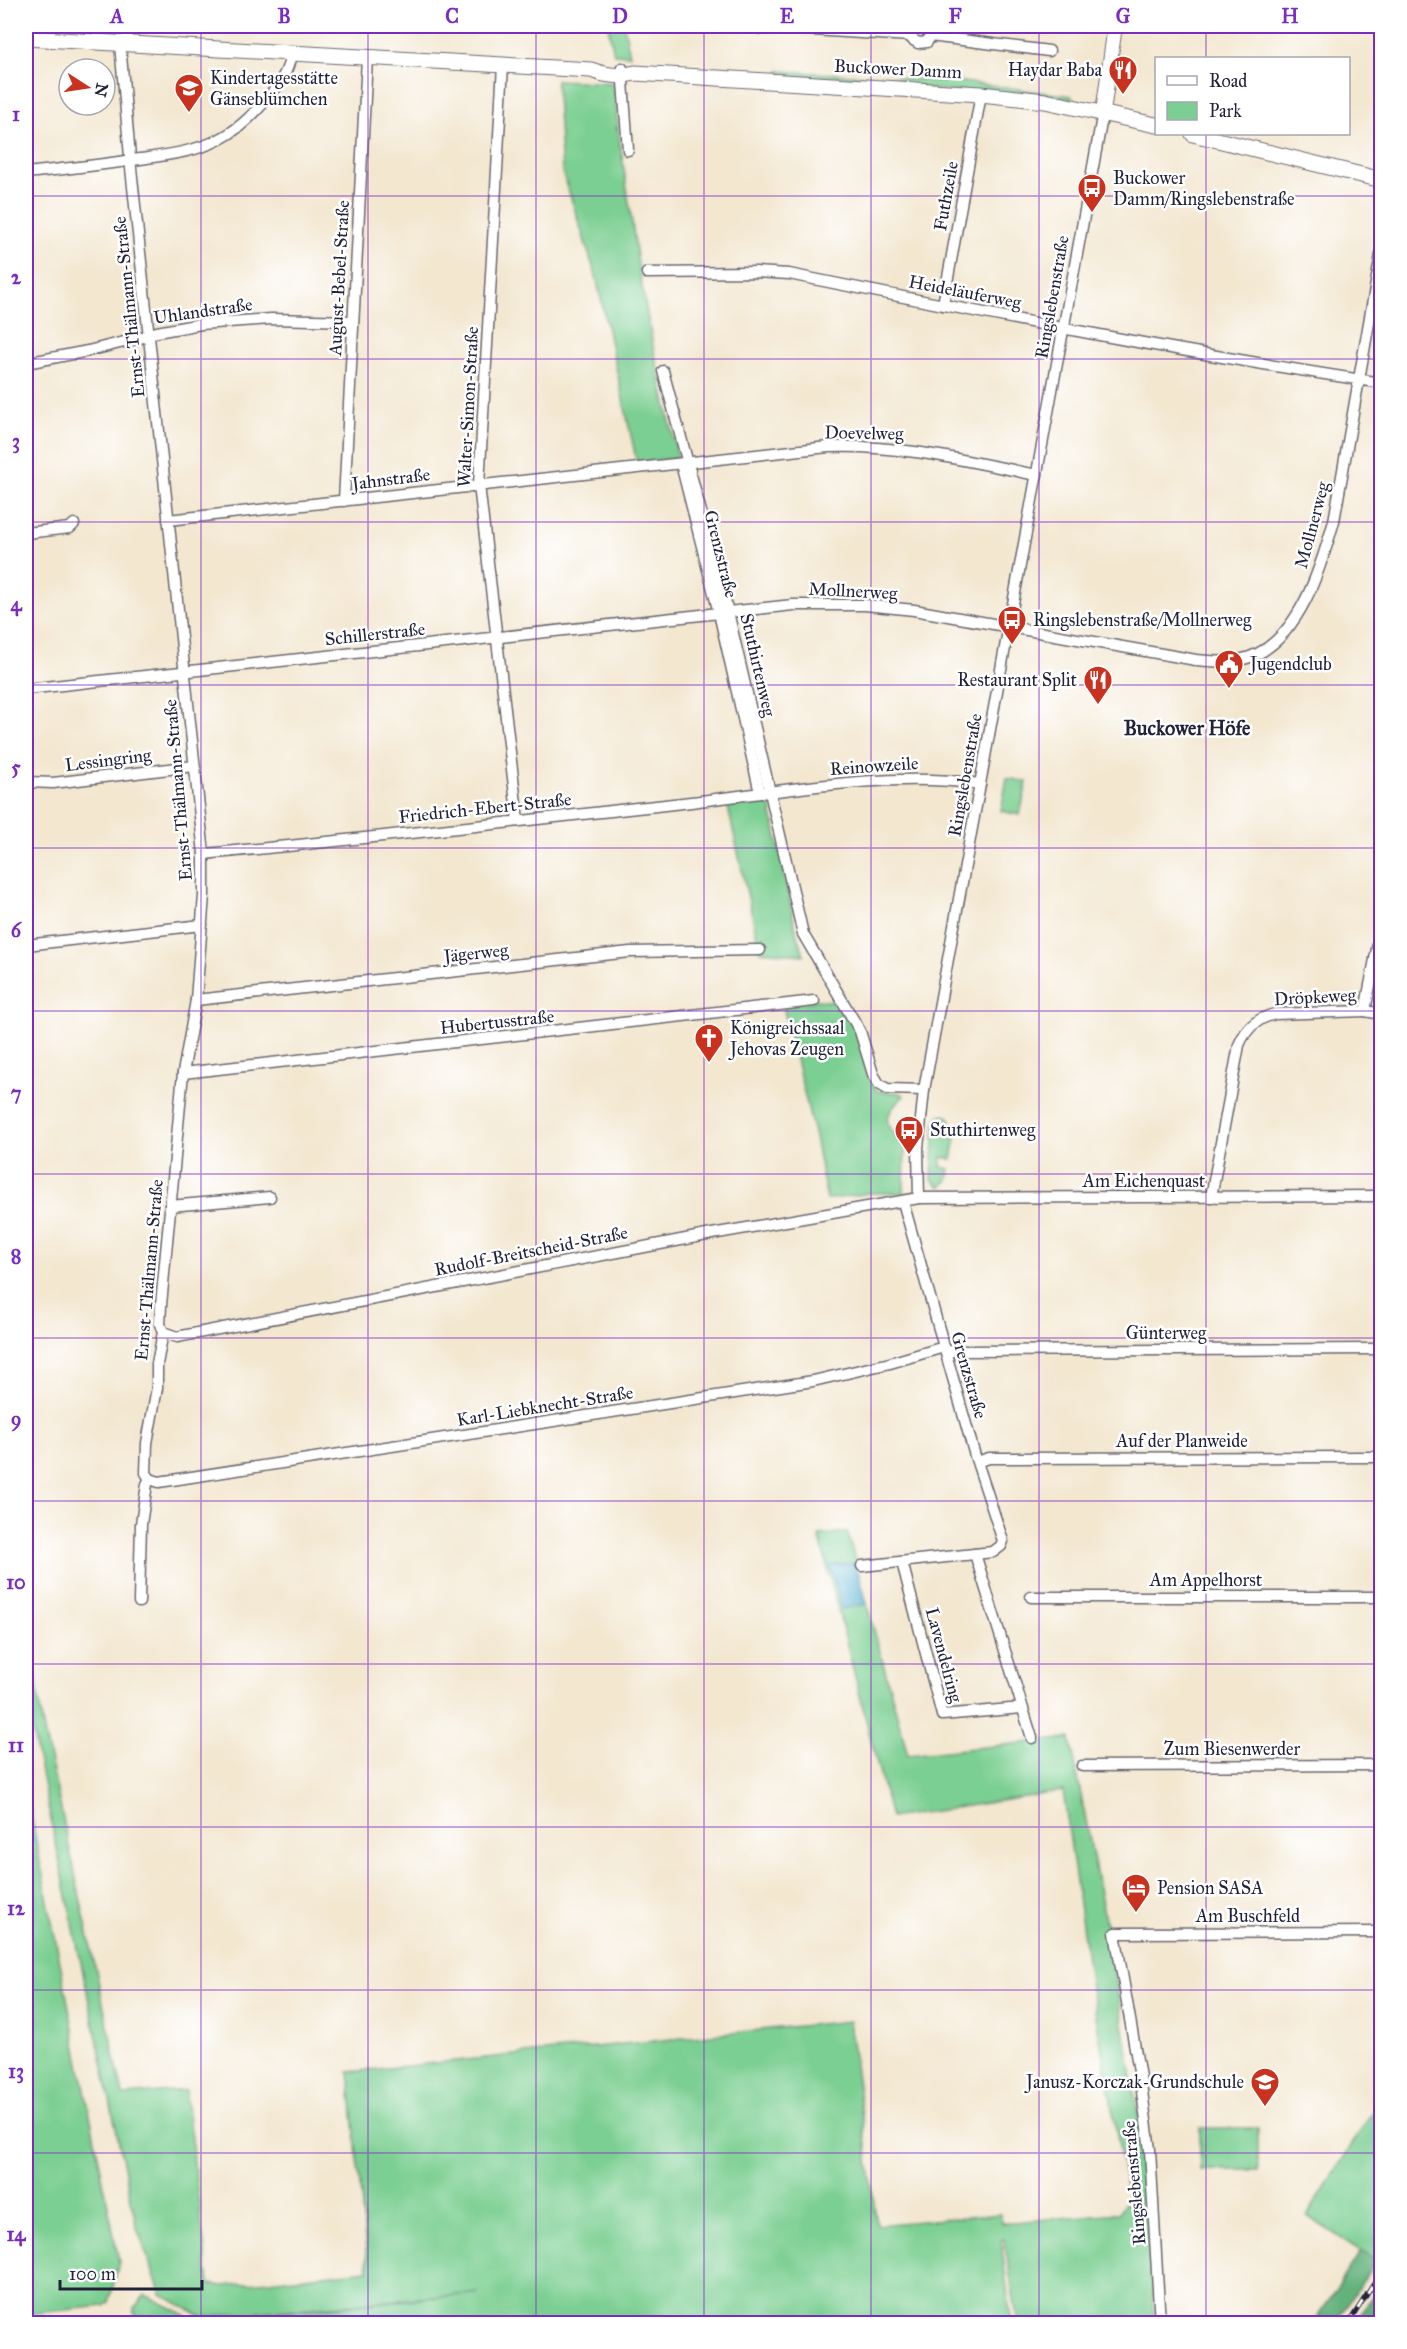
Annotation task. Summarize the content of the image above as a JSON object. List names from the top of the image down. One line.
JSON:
{"streets":{"main road":["Buckower Damm"],"street":["Futhzeile","August-Bebel-Straße","Heideläuferweg","Ringslebenstraße","Ernst-Thälmann-Straße","Uhlandstraße","Walter-Simon-Straße","Doevelweg","Jahnstraße","Mollnerweg","Grenzstraße","Schillerstraße","Stuthirtenweg","Lessingring","Reinowzeile","Friedrich-Ebert-Straße","Jägerweg","Dröpkeweg","Hubertusstraße","Am Eichenquast","Rudolf-Breitscheid-Straße","Günterweg","Karl-Liebknecht-Straße","Auf der Planweide","Am Appelhorst","Lavendelring","Zum Biesenwerder","Am Buschfeld"]},"crossings":[["Buckower Damm","Futhzeile"],["Buckower Damm","August-Bebel-Straße"],["Buckower Damm","Ringslebenstraße"],["Buckower Damm","Ernst-Thälmann-Straße"],["Buckower Damm","Walter-Simon-Straße"],["Futhzeile","Heideläuferweg"],["August-Bebel-Straße","Uhlandstraße"],["August-Bebel-Straße","Jahnstraße"],["Heideläuferweg","Ringslebenstraße"],["Heideläuferweg","Mollnerweg"],["Ringslebenstraße","Doevelweg"],["Ringslebenstraße","Mollnerweg"],["Ringslebenstraße","Stuthirtenweg"],["Ringslebenstraße","Reinowzeile"],["Ringslebenstraße","Am Eichenquast"],["Ringslebenstraße","Am Buschfeld"],["Ernst-Thälmann-Straße","Uhlandstraße"],["Ernst-Thälmann-Straße","Jahnstraße"],["Ernst-Thälmann-Straße","Schillerstraße"],["Ernst-Thälmann-Straße","Lessingring"],["Ernst-Thälmann-Straße","Friedrich-Ebert-Straße"],["Ernst-Thälmann-Straße","Jägerweg"],["Ernst-Thälmann-Straße","Hubertusstraße"],["Ernst-Thälmann-Straße","Rudolf-Breitscheid-Straße"],["Ernst-Thälmann-Straße","Karl-Liebknecht-Straße"],["Walter-Simon-Straße","Jahnstraße"],["Walter-Simon-Straße","Schillerstraße"],["Walter-Simon-Straße","Friedrich-Ebert-Straße"],["Doevelweg","Jahnstraße"],["Doevelweg","Stuthirtenweg"],["Jahnstraße","Stuthirtenweg"],["Mollnerweg","Schillerstraße"],["Mollnerweg","Stuthirtenweg"],["Grenzstraße","Am Eichenquast"],["Grenzstraße","Rudolf-Breitscheid-Straße"],["Grenzstraße","Günterweg"],["Grenzstraße","Karl-Liebknecht-Straße"],["Schillerstraße","Stuthirtenweg"],["Stuthirtenweg","Reinowzeile"],["Stuthirtenweg","Friedrich-Ebert-Straße"],["Reinowzeile","Friedrich-Ebert-Straße"],["Dröpkeweg","Am Eichenquast"],["Am Eichenquast","Rudolf-Breitscheid-Straße"],["Günterweg","Karl-Liebknecht-Straße"]],"districts":["Buckower Höfe"],"places":{"restaurant":["Haydar Baba","Restaurant Split"],"school or university":["Kindertagesstätte Gänseblümchen","Janusz-Korczak-Grundschule"],"bus stop":["Buckower Damm/Ringslebenstraße","Ringslebenstraße/Mollnerweg","Stuthirtenweg"],"public building":["Jugendclub"],"church":["Königreichssaal Jehovas Zeugen"],"hotel":["Pension SASA"]},"legend":["Road","Park"],"scale_bar":"100 m","north":"right","grid":{"columns":["A","B","C","D","E","F","G","H"],"rows":["1","2","3","4","5","6","7","8","9","10","11","12","13","14"]}}
